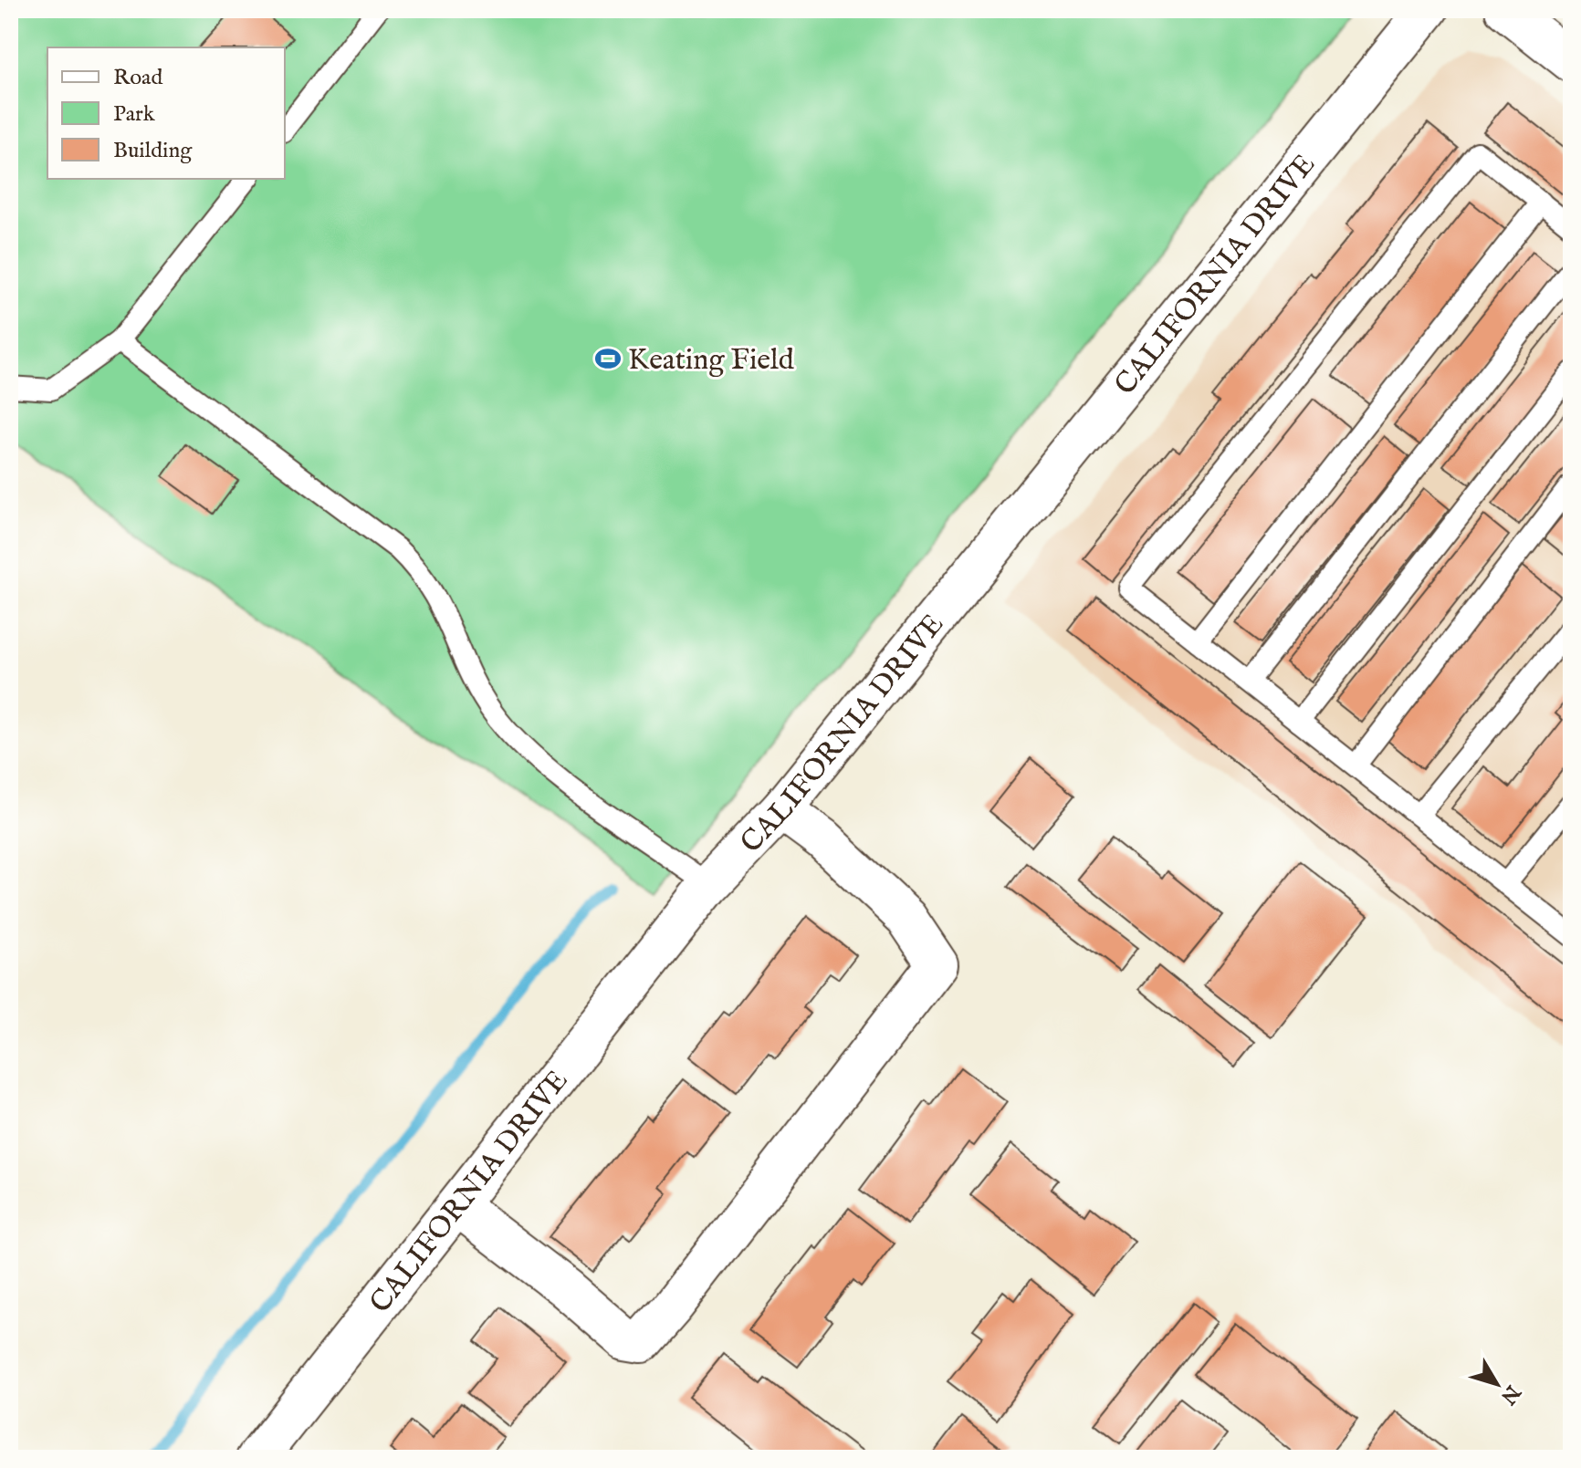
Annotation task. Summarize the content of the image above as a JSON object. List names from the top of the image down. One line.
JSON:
{"streets":{"street":["CALIFORNIA DRIVE"]},"places":{"sports":["Keating Field"]},"legend":["Road","Park","Building"],"north":"bottom right"}
